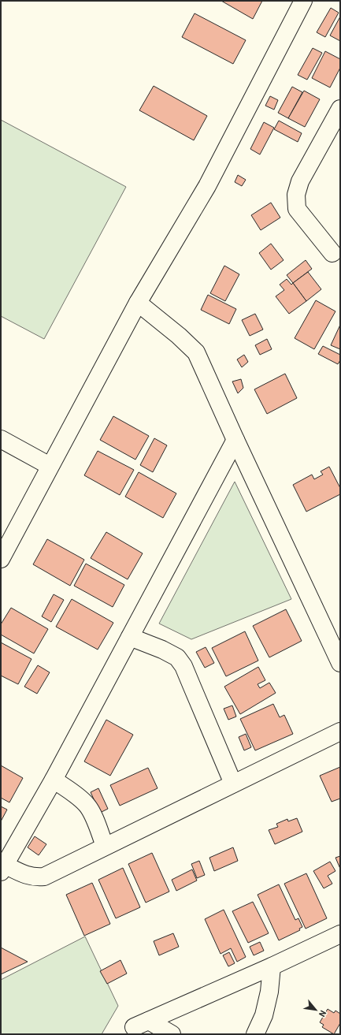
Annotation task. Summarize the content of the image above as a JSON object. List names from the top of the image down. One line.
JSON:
{"north":"bottom right"}
